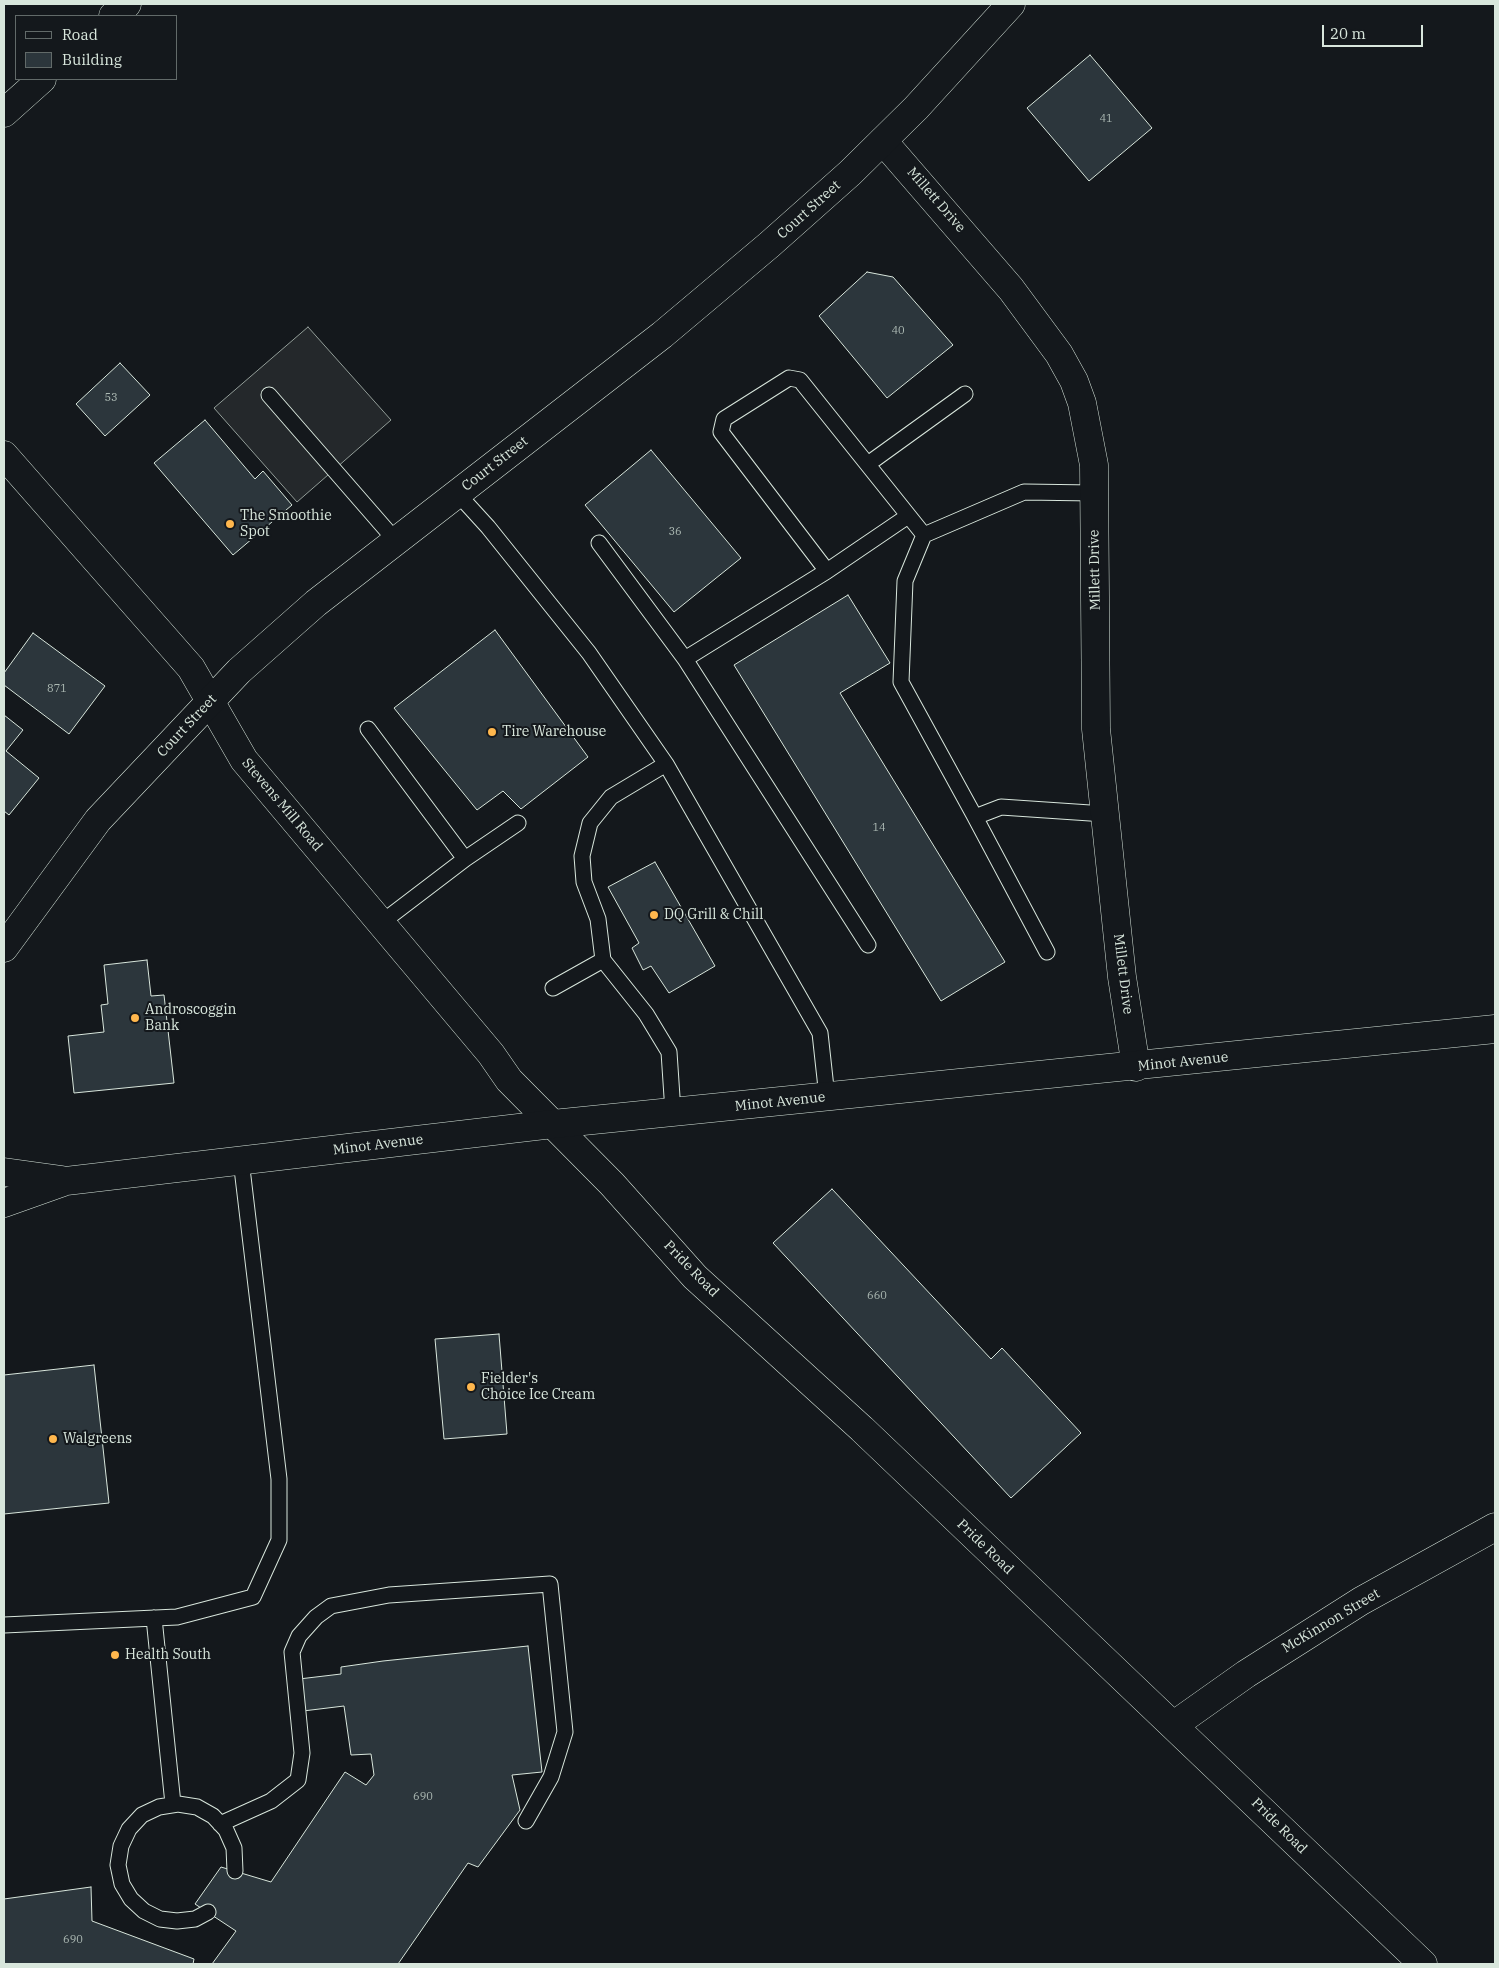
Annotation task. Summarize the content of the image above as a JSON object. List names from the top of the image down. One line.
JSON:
{"streets":{"street":["Millett Drive","Court Street","Stevens Mill Road","Minot Avenue","Pride Road","McKinnon Street"]},"crossings":[["Millett Drive","Court Street"],["Millett Drive","Minot Avenue"],["Court Street","Stevens Mill Road"],["Stevens Mill Road","Minot Avenue"],["Stevens Mill Road","Pride Road"],["Minot Avenue","Pride Road"],["Pride Road","McKinnon Street"]],"places":["The Smoothie Spot","Tire Warehouse","DQ Grill & Chill","Androscoggin Bank","Fielder's Choice Ice Cream","Walgreens","Health South"],"house_numbers":["41","40","53","36","871","14","660","690","690"],"legend":["Road","Building"],"scale_bar":"20 m"}
